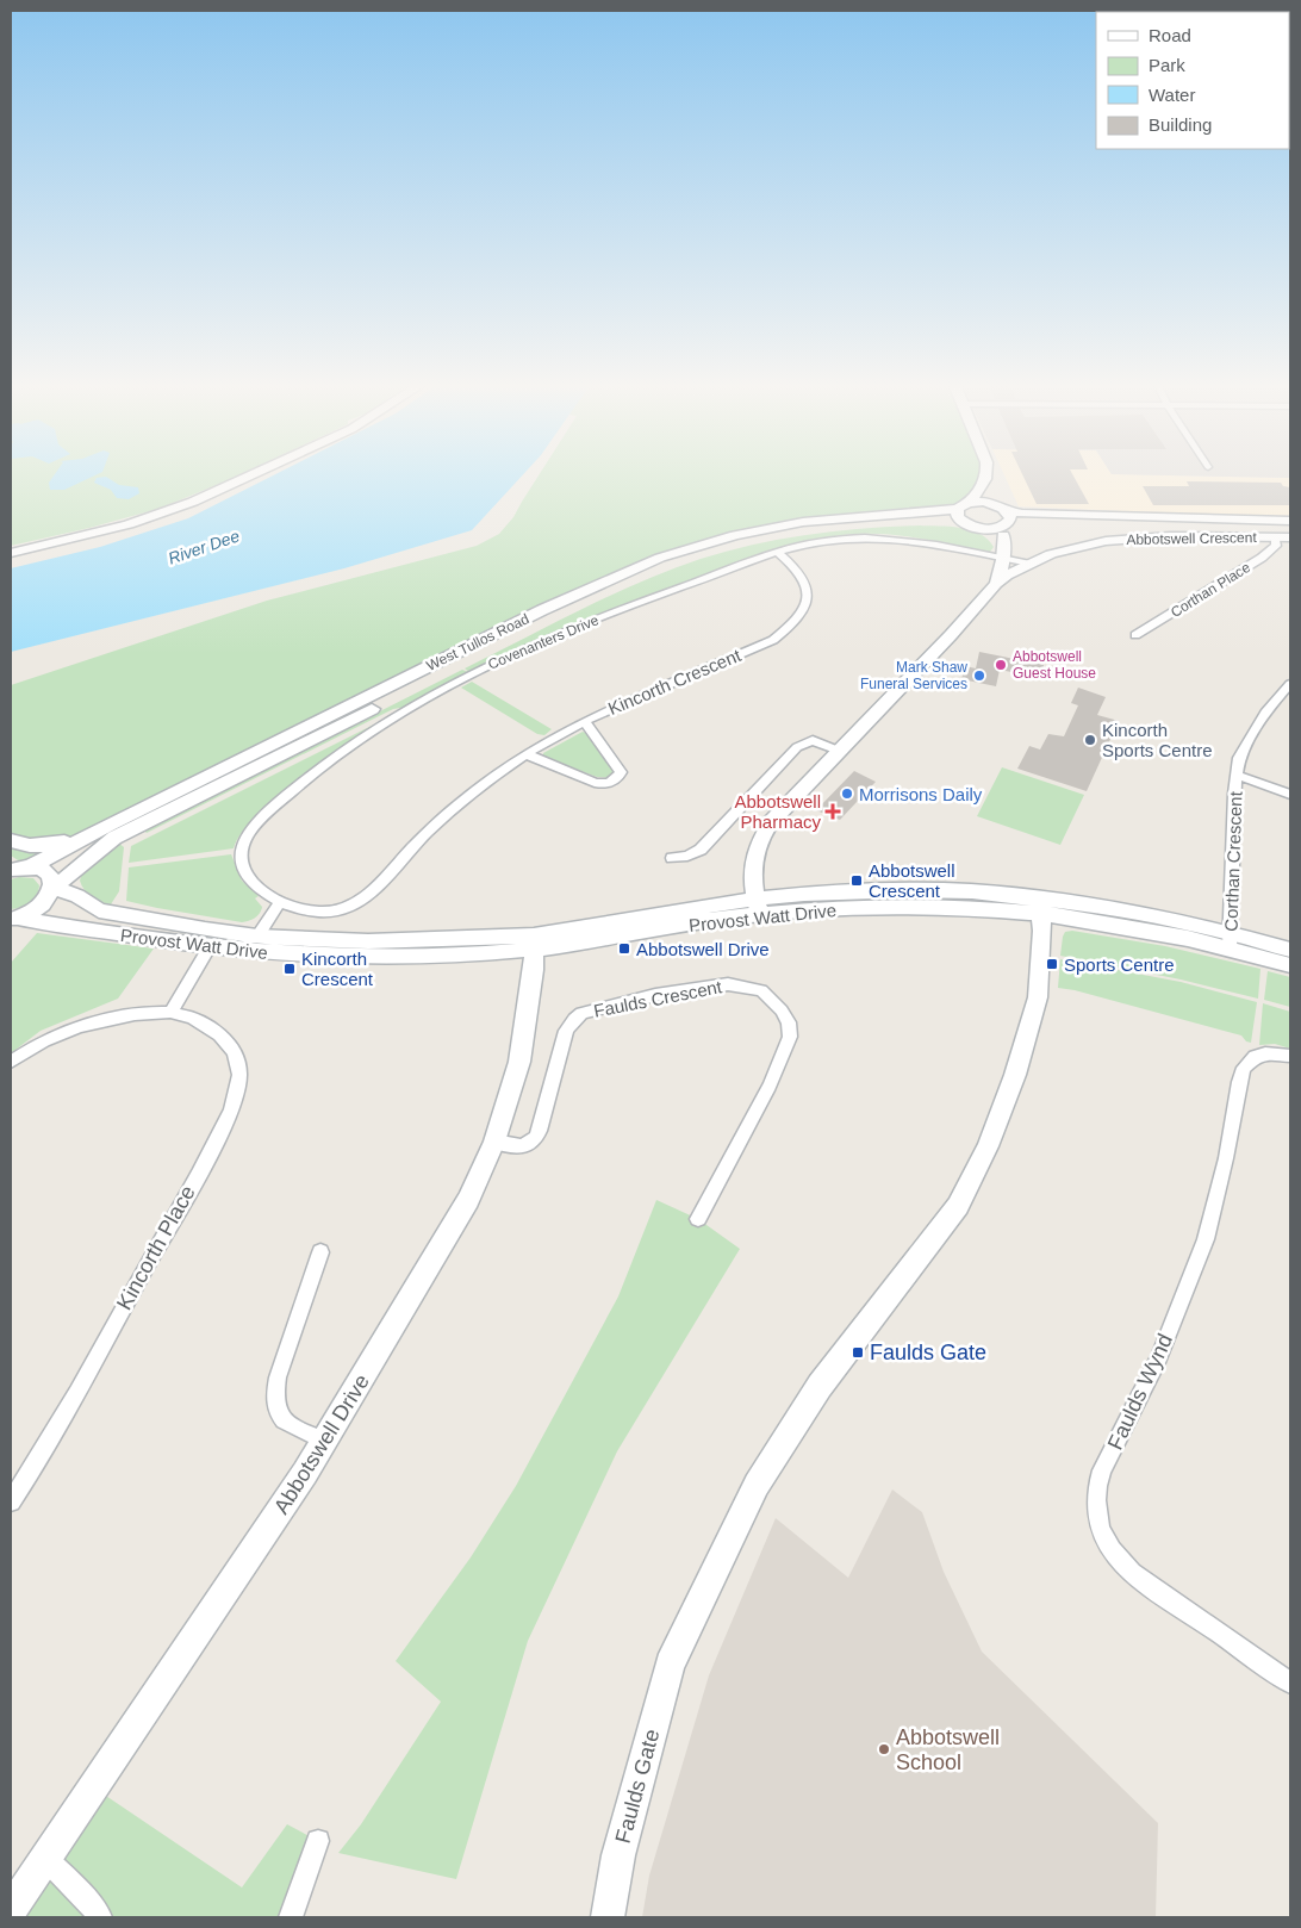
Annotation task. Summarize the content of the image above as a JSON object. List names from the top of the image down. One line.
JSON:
{"streets":{"main road":["West Tullos Road","Provost Watt Drive"],"street":["Abbotswell Crescent","Corthan Place","Covenanters Drive","Kincorth Crescent","Corthan Crescent","Faulds Crescent","Kincorth Place","Faulds Wynd","Abbotswell Drive","Faulds Gate"]},"crossings":[["Abbotswell Crescent","Corthan Place"],["Abbotswell Crescent","Covenanters Drive"],["Abbotswell Crescent","Provost Watt Drive"],["West Tullos Road","Provost Watt Drive"],["Covenanters Drive","Kincorth Crescent"],["Corthan Crescent","Provost Watt Drive"],["Provost Watt Drive","Abbotswell Drive"],["Provost Watt Drive","Faulds Gate"],["Faulds Crescent","Abbotswell Drive"]],"water":["River Dee"],"places":{"other":["Abbotswell Guest House","Mark Shaw Funeral Services","Kincorth Sports Centre","Morrisons Daily","Abbotswell School"],"health":["Abbotswell Pharmacy"],"transit":["Abbotswell Crescent","Abbotswell Drive","Sports Centre","Kincorth Crescent","Faulds Gate"]},"legend":["Road","Park","Water","Building"]}
